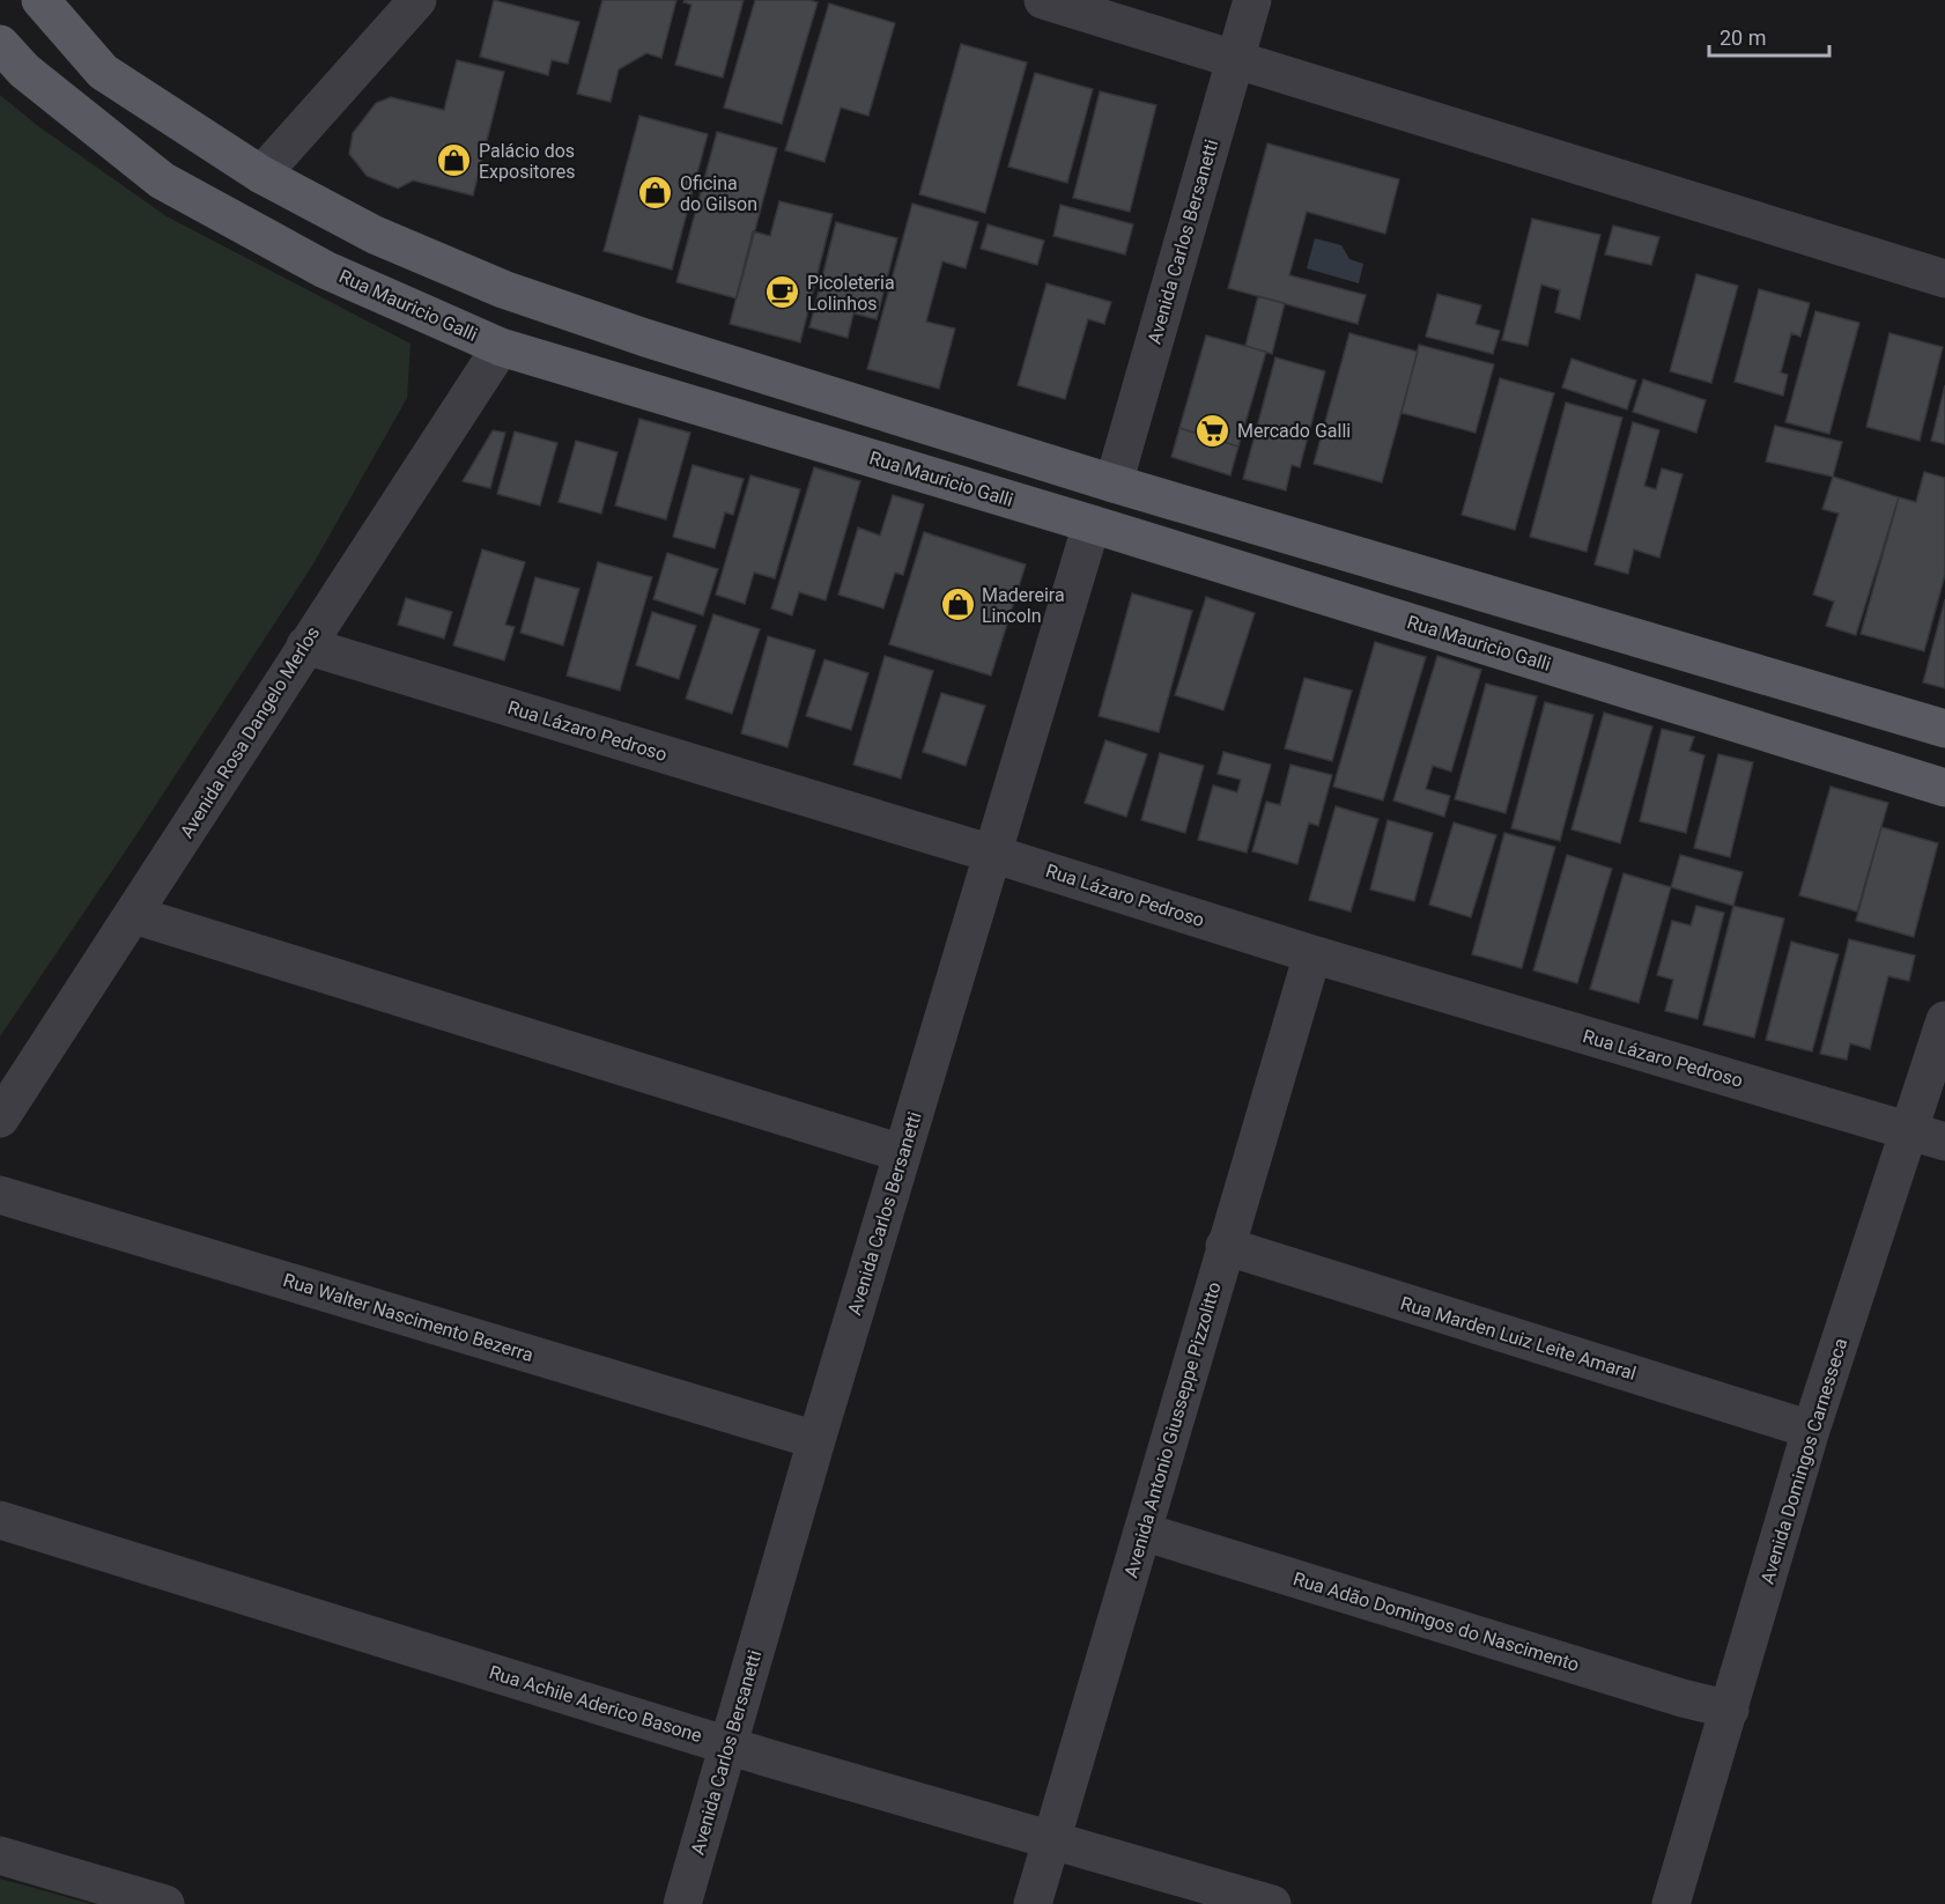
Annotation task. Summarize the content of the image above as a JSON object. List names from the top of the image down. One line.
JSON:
{"streets":{"main road":["Rua Mauricio Galli"],"street":["Avenida Carlos Bersanetti","Rua Lázaro Pedroso","Avenida Rosa Dangelo Merlos","Rua Walter Nascimento Bezerra","Rua Marden Luiz Leite Amaral","Avenida Antonio Giusseppe Pizzolitto","Avenida Domingos Carnesseca","Rua Adão Domingos do Nascimento","Rua Achile Aderico Basone"]},"crossings":[["Avenida Carlos Bersanetti","Rua Mauricio Galli"],["Avenida Carlos Bersanetti","Rua Lázaro Pedroso"],["Avenida Carlos Bersanetti","Rua Walter Nascimento Bezerra"],["Avenida Carlos Bersanetti","Rua Achile Aderico Basone"],["Rua Mauricio Galli","Avenida Rosa Dangelo Merlos"],["Rua Lázaro Pedroso","Avenida Rosa Dangelo Merlos"],["Rua Lázaro Pedroso","Avenida Antonio Giusseppe Pizzolitto"],["Rua Lázaro Pedroso","Avenida Domingos Carnesseca"],["Rua Marden Luiz Leite Amaral","Avenida Antonio Giusseppe Pizzolitto"],["Rua Marden Luiz Leite Amaral","Avenida Domingos Carnesseca"],["Avenida Antonio Giusseppe Pizzolitto","Rua Adão Domingos do Nascimento"],["Avenida Antonio Giusseppe Pizzolitto","Rua Achile Aderico Basone"],["Avenida Domingos Carnesseca","Rua Adão Domingos do Nascimento"]],"places":{"shop":["Palácio dos Expositores","Oficina do Gilson","Madereira Lincoln"],"cafe":["Picoleteria Lolinhos"],"supermarket":["Mercado Galli"]},"scale_bar":"20 m"}
